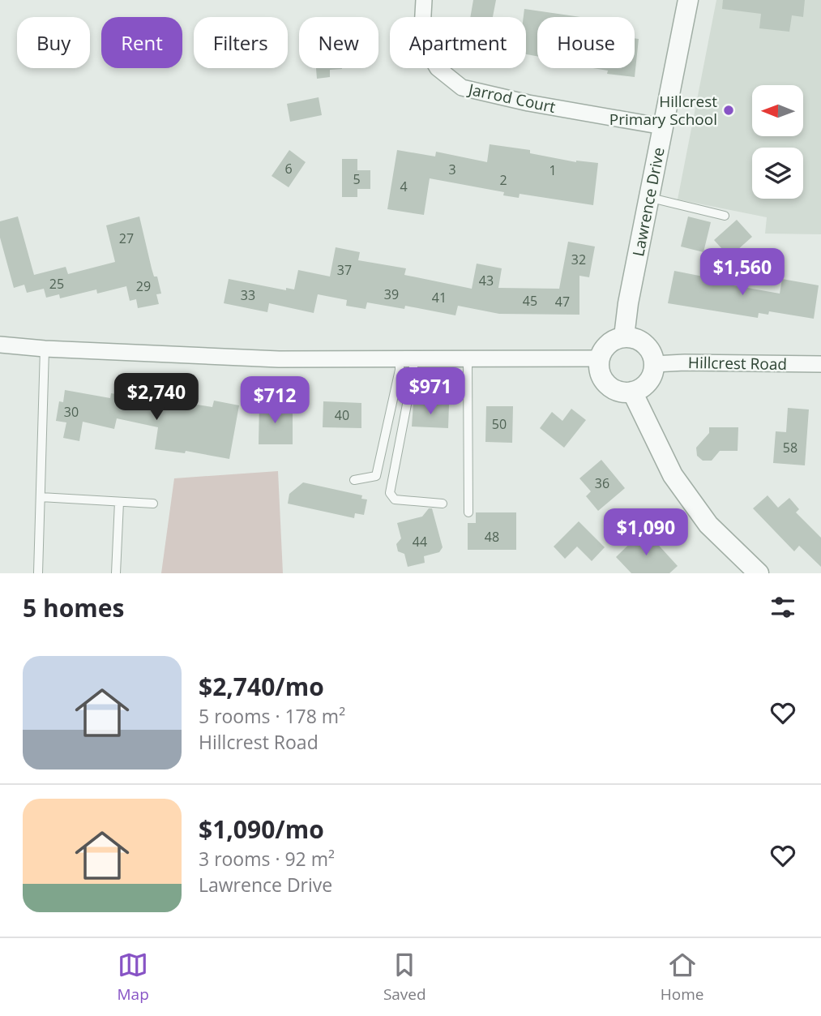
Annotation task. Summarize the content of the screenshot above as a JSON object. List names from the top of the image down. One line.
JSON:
{"streets":{"street":["Jarrod Court","Lawrence Drive","Hillcrest Road"]},"crossings":[["Jarrod Court","Lawrence Drive"],["Lawrence Drive","Hillcrest Road"]],"places":["Hillcrest Primary School"],"house_numbers":["6","3","1","5","2","4","27","32","37","43","25","29","39","33","41","45","47","30","40","50","58","36","48","44"],"north":"left","page":{"chip":["Buy","Rent","Filters","New","Apartment","House"],"price":["$1,560","$971","$2,740","$712","$1,090"],"heading":"5 homes","list":[{"name":"$2,740/mo","note":"5 rooms · 178 m² · Hillcrest Road"},{"name":"$1,090/mo","note":"3 rooms · 92 m² · Lawrence Drive"}],"tabs":["Map","Saved","Home"]}}
